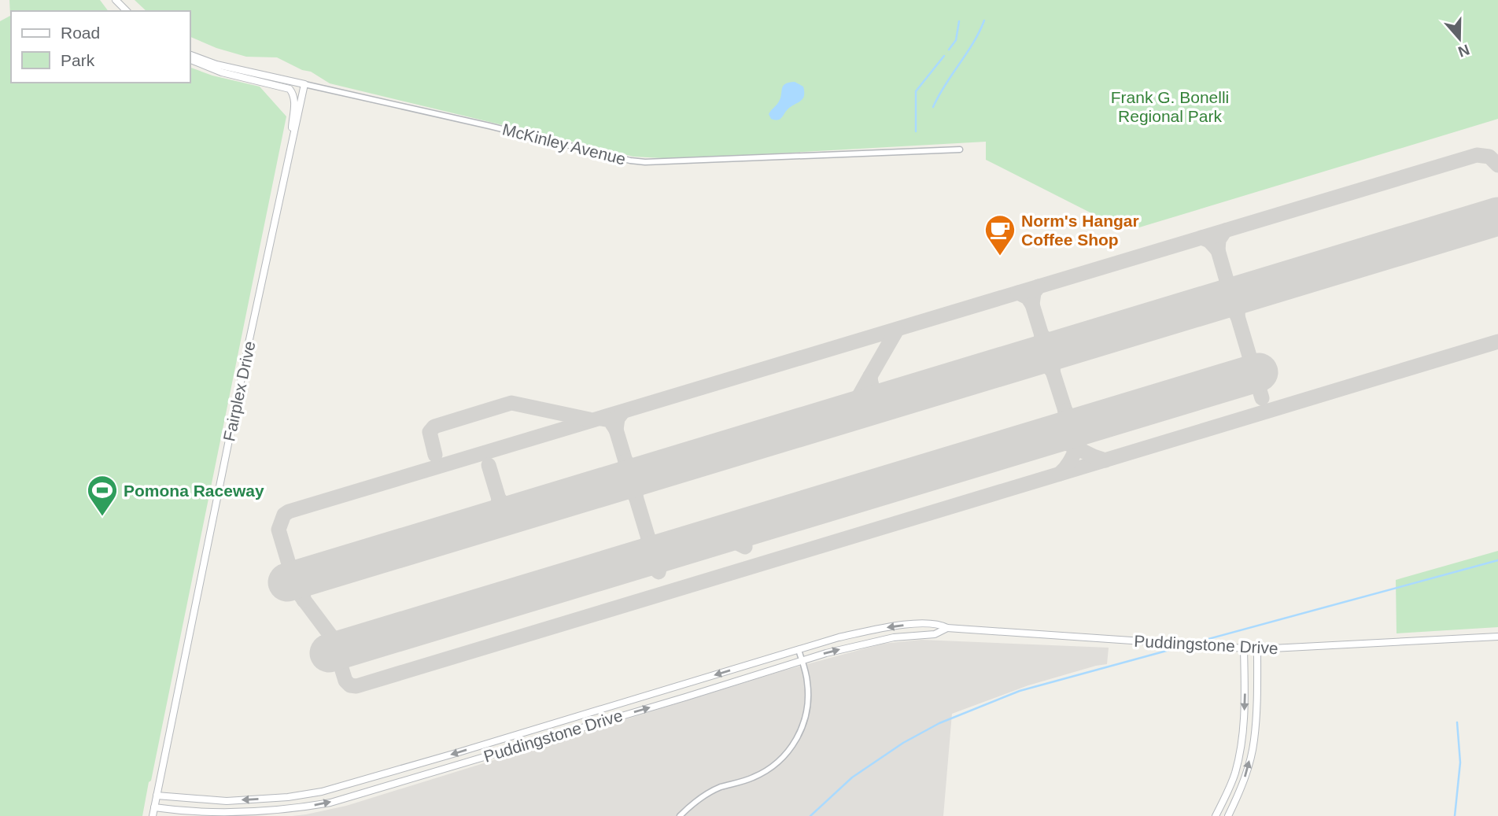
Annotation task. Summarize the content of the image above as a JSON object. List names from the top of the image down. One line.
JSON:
{"streets":{"street":["McKinley Avenue","Fairplex Drive","Puddingstone Drive"]},"crossings":[["McKinley Avenue","Fairplex Drive"],["Fairplex Drive","Puddingstone Drive"]],"parks":["Frank G. Bonelli Regional Park"],"places":{"cafe":["Norm's Hangar Coffee Shop"],"sports":["Pomona Raceway"]},"legend":["Road","Park"],"north":"bottom"}
